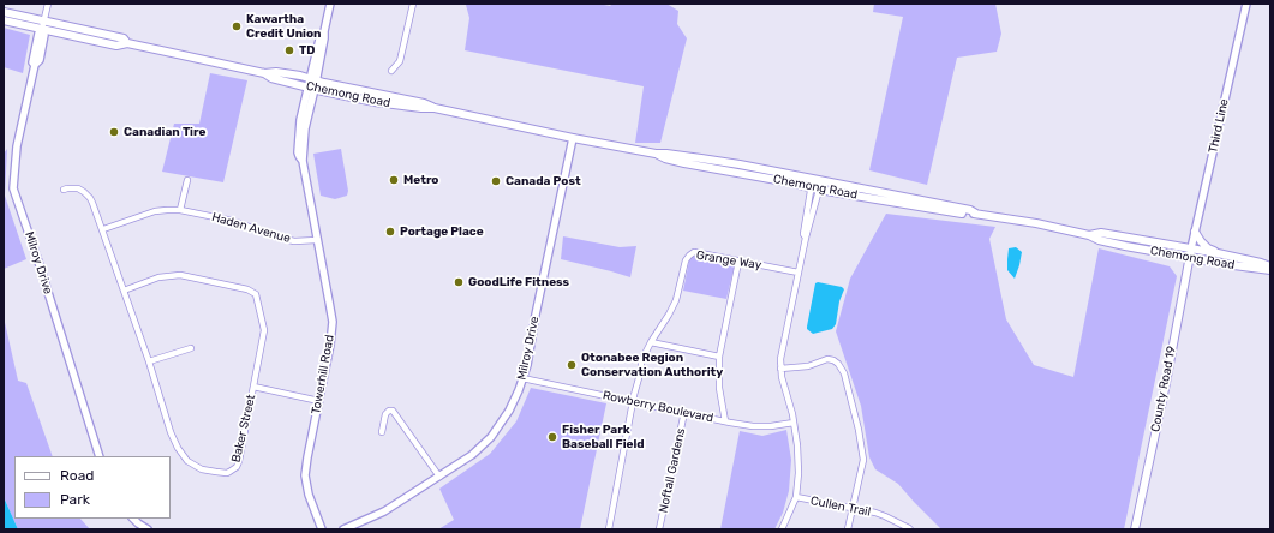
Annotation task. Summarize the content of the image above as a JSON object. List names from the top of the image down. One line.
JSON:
{"streets":{"main road":["Chemong Road","County Road 19"],"street":["Third Line","Haden Avenue","Grange Way","Milroy Drive","Towerhill Road","Rowberry Boulevard","Baker Street","Noftall Gardens","Cullen Trail"]},"crossings":[["Chemong Road","Third Line"],["Chemong Road","Milroy Drive"],["Chemong Road","Towerhill Road"],["Chemong Road","County Road 19"],["Third Line","County Road 19"],["Haden Avenue","Towerhill Road"],["Haden Avenue","Baker Street"],["Grange Way","Rowberry Boulevard"],["Milroy Drive","Rowberry Boulevard"],["Rowberry Boulevard","Noftall Gardens"]],"places":["Kawartha Credit Union","TD","Canadian Tire","Metro","Canada Post","Portage Place","GoodLife Fitness","Otonabee Region Conservation Authority","Fisher Park Baseball Field"],"legend":["Road","Park"]}
